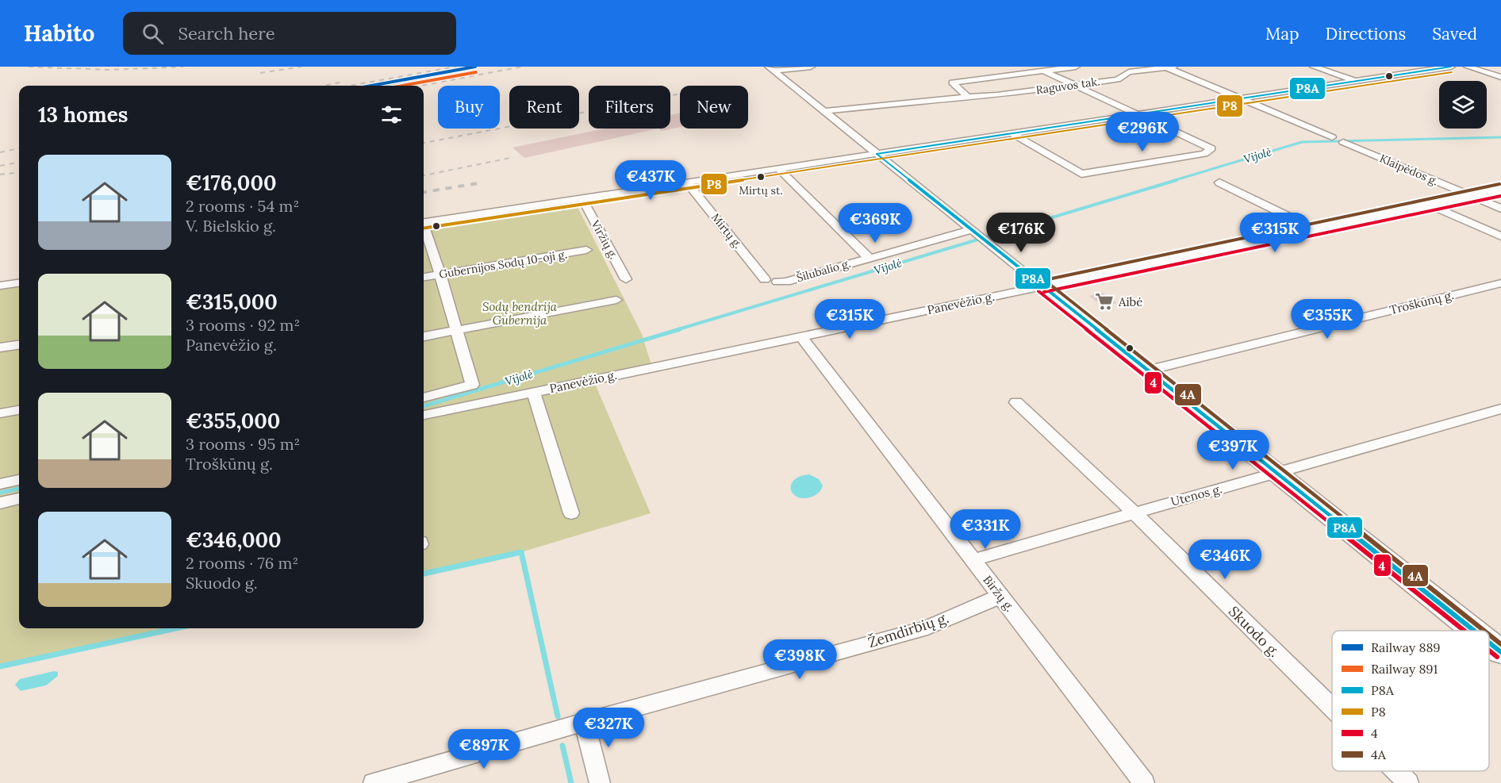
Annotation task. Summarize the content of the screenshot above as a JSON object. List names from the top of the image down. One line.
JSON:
{"streets":{"street":["Raguvos tak.","Klaipėdos g.","Mirtų g.","Viržių g.","Gubernijos Sodų 10-oji g.","Šilubalio g.","Troškūnų g.","Panevėžio g.","Utenos g.","Biržų g.","Žemdirbių g.","Skuodo g."]},"crossings":[["Klaipėdos g.","Panevėžio g."],["Panevėžio g.","Biržų g."],["Utenos g.","Biržų g."],["Utenos g.","Skuodo g."],["Biržų g.","Žemdirbių g."]],"water":["Vijolė"],"parks":["Sodų bendrija Gubernija"],"places":{"other":["Mirtų st."],"supermarket":["Aibė"]},"lines":["rail line 889","transit line P8A","rail line 891","transit line P8","transit line 4A","transit line 4"],"legend":["Railway 889","Railway 891","P8A","P8","4","4A"],"page":{"header":"Habito","search":"Search here","nav":["Map","Directions","Saved"],"chip":["Buy","Rent","Filters","New"],"heading":"13 homes","price":["€296K","€437K","€369K","€176K","€315K","€315K","€355K","€397K","€331K","€346K","€398K","€327K","€897K"],"list":[{"name":"€176,000","note":"2 rooms · 54 m² · V. Bielskio g."},{"name":"€315,000","note":"3 rooms · 92 m² · Panevėžio g."},{"name":"€355,000","note":"3 rooms · 95 m² · Troškūnų g."},{"name":"€346,000","note":"2 rooms · 76 m² · Skuodo g."}]}}
